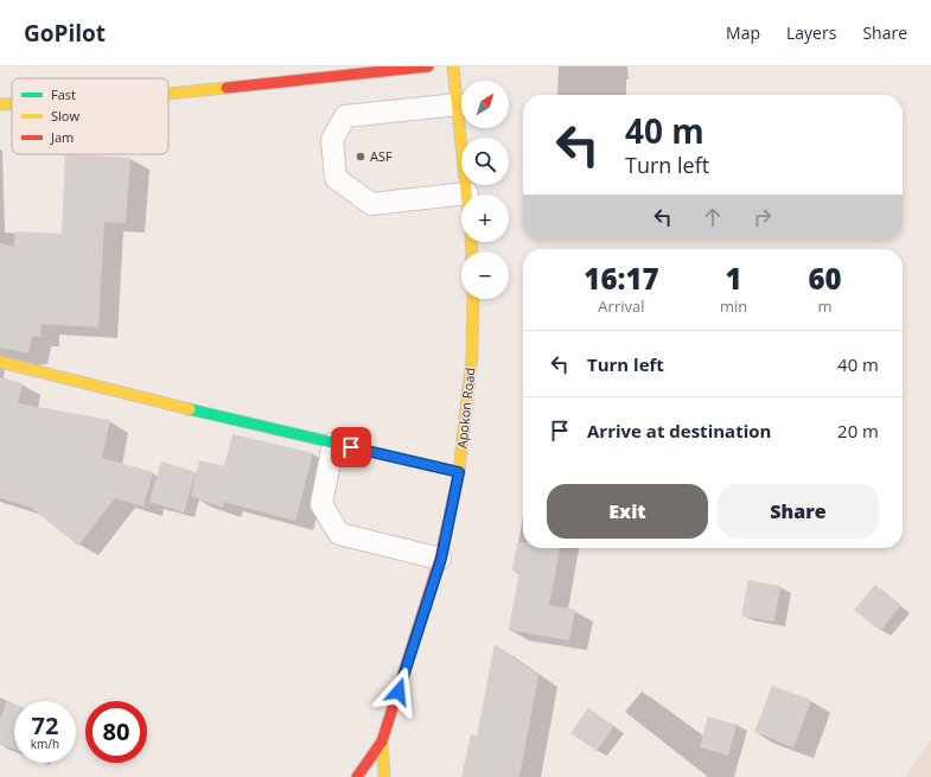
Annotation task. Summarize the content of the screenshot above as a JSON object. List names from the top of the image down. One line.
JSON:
{"streets":{"main road":["Apokon Road"]},"places":["ASF"],"legend":["Fast","Slow","Jam"],"north":"top right","page":{"header":"GoPilot","nav":["Map","Layers","Share"],"map_buttons":["+","−"],"turn":["40 m","Turn left"],"eta":["16:17","Arrival","1","min","60","m"],"list":[{"name":"Turn left","value":"40 m"},{"name":"Arrive at destination","value":"20 m"}],"buttons":["Exit","Share"],"speed":"72 km/h","limit":"80"}}
